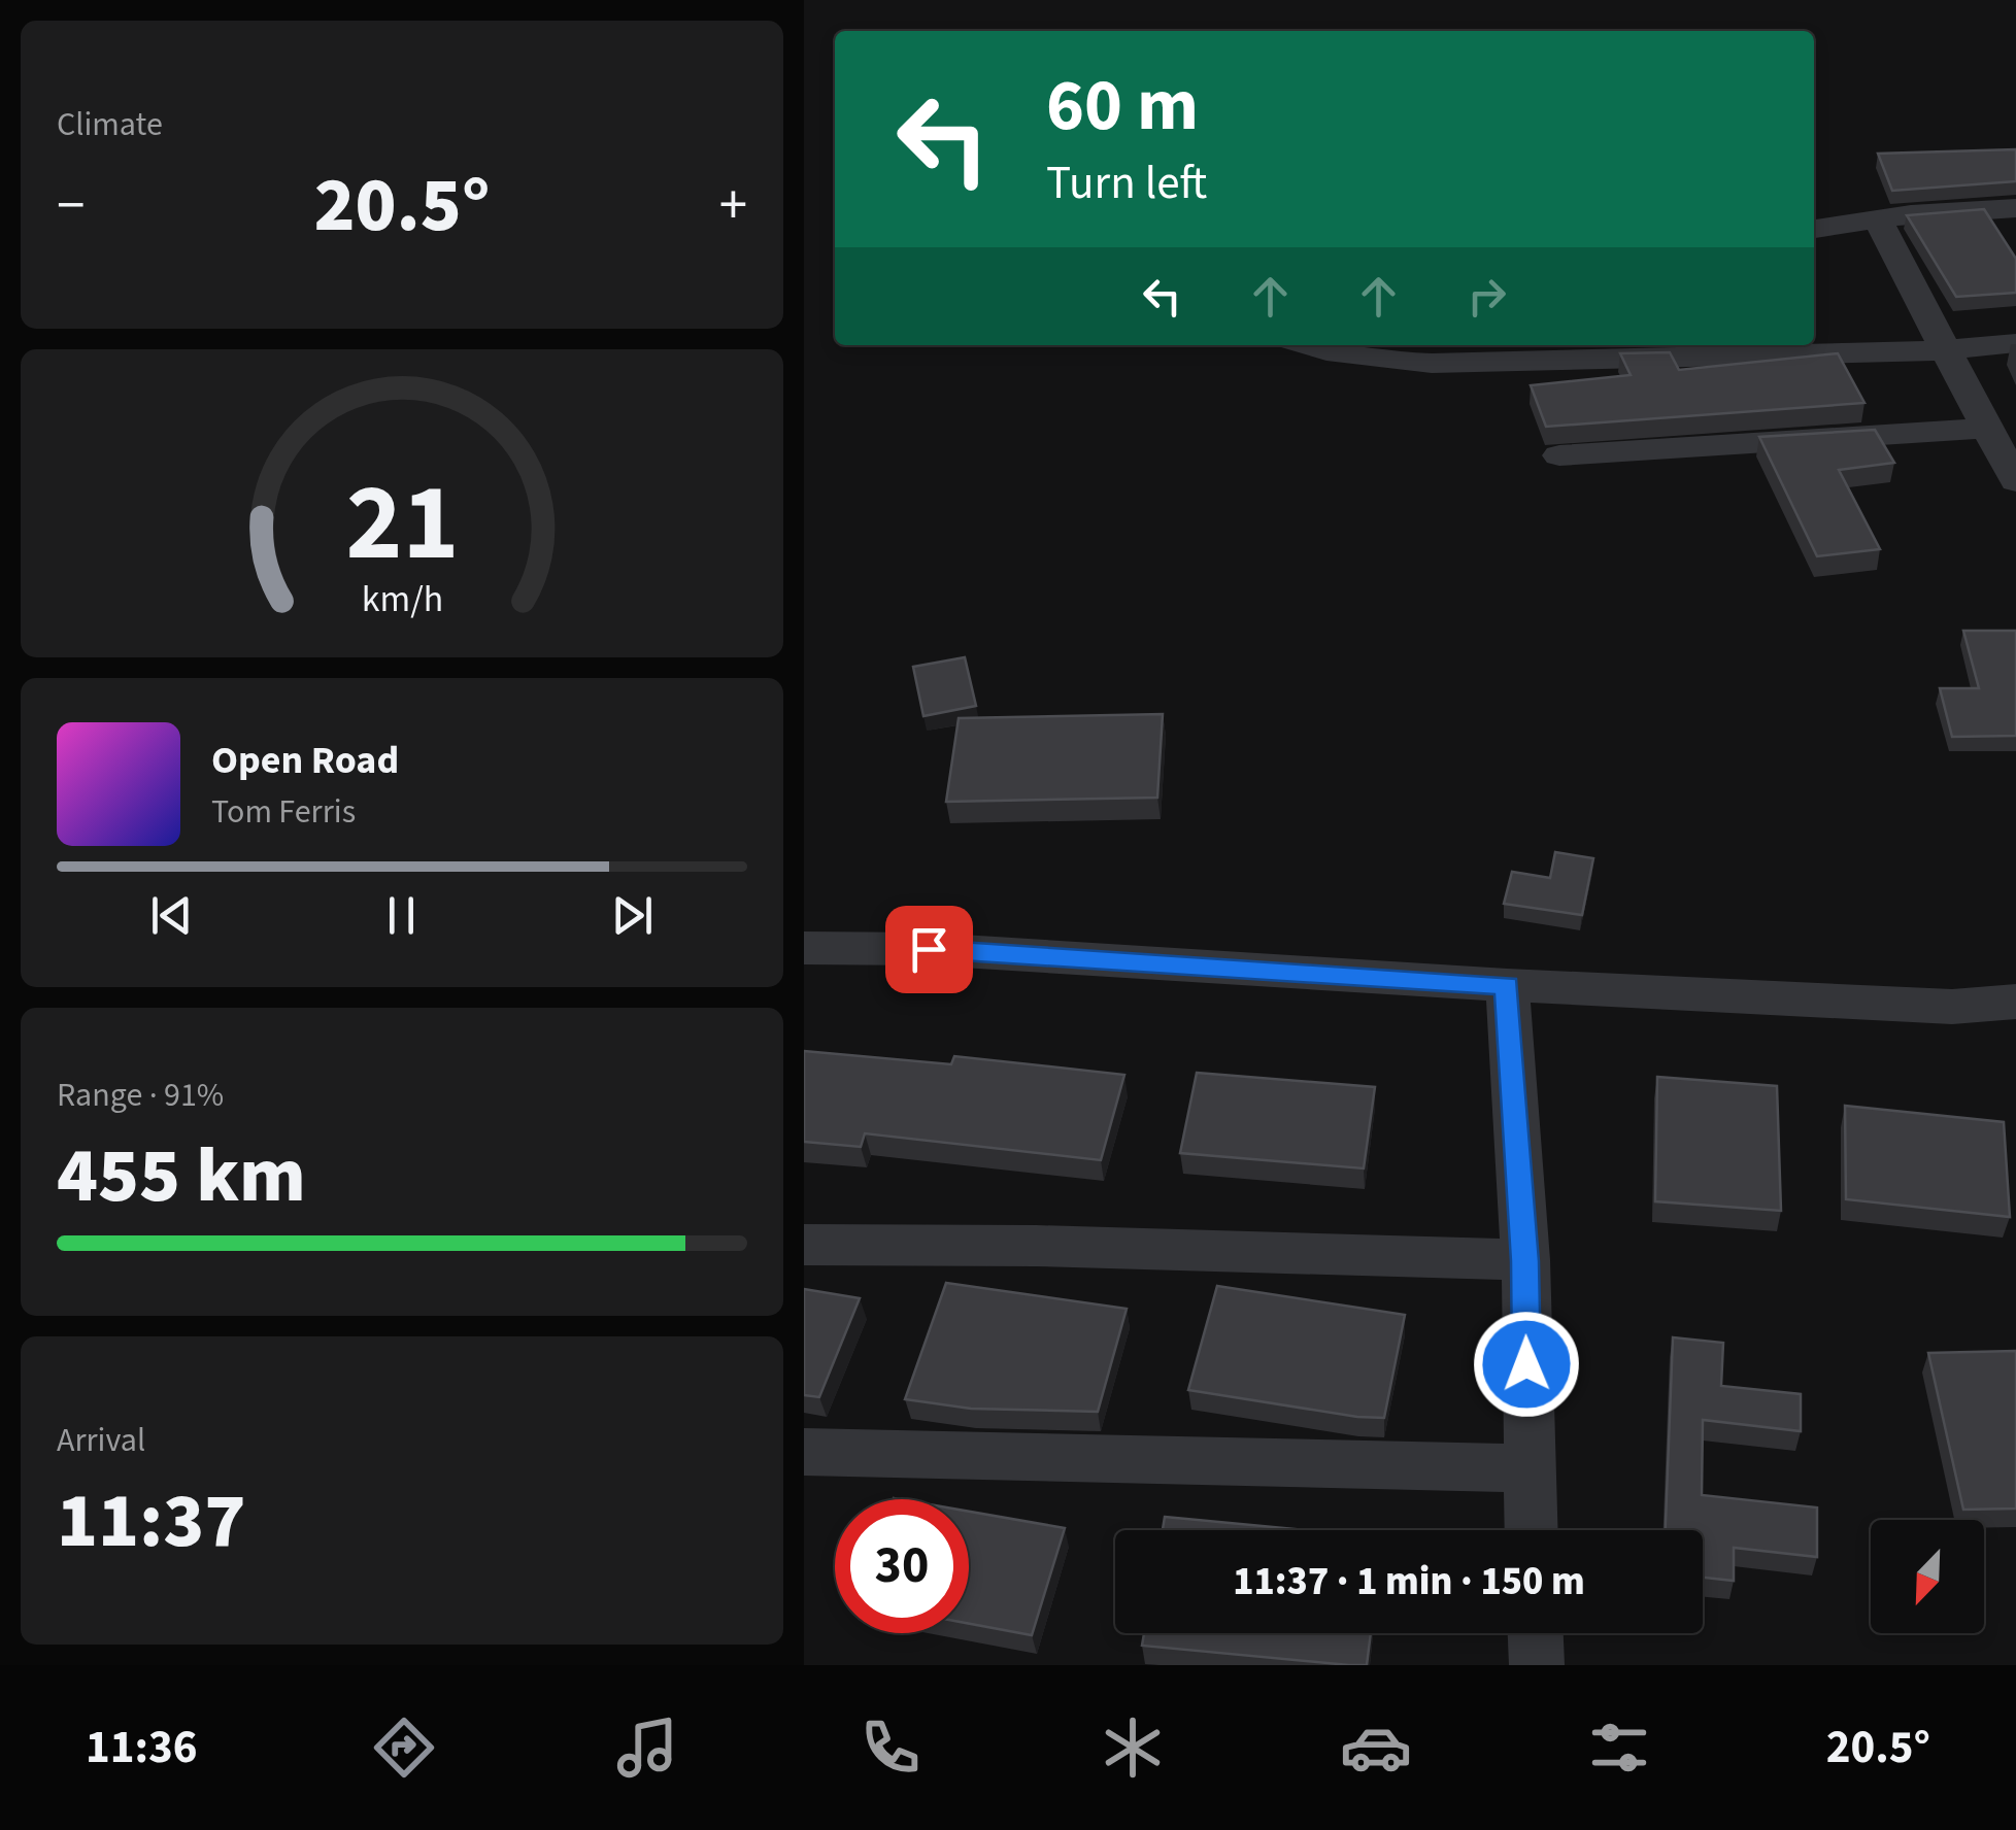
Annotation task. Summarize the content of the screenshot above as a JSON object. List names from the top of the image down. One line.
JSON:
{"north":"bottom left","page":{"tile":["Climate",["Range · 91%","455 km"],["Arrival","11:37"]],"turn":["60 m","Turn left"],"heat":["−","20.5°","+"],"song":["Open Road","Tom Ferris"],"limit":"30","trip":"11:37 · 1 min · 150 m","tabs":["11:36","20.5°"],"gauge":["21","km/h"]}}
